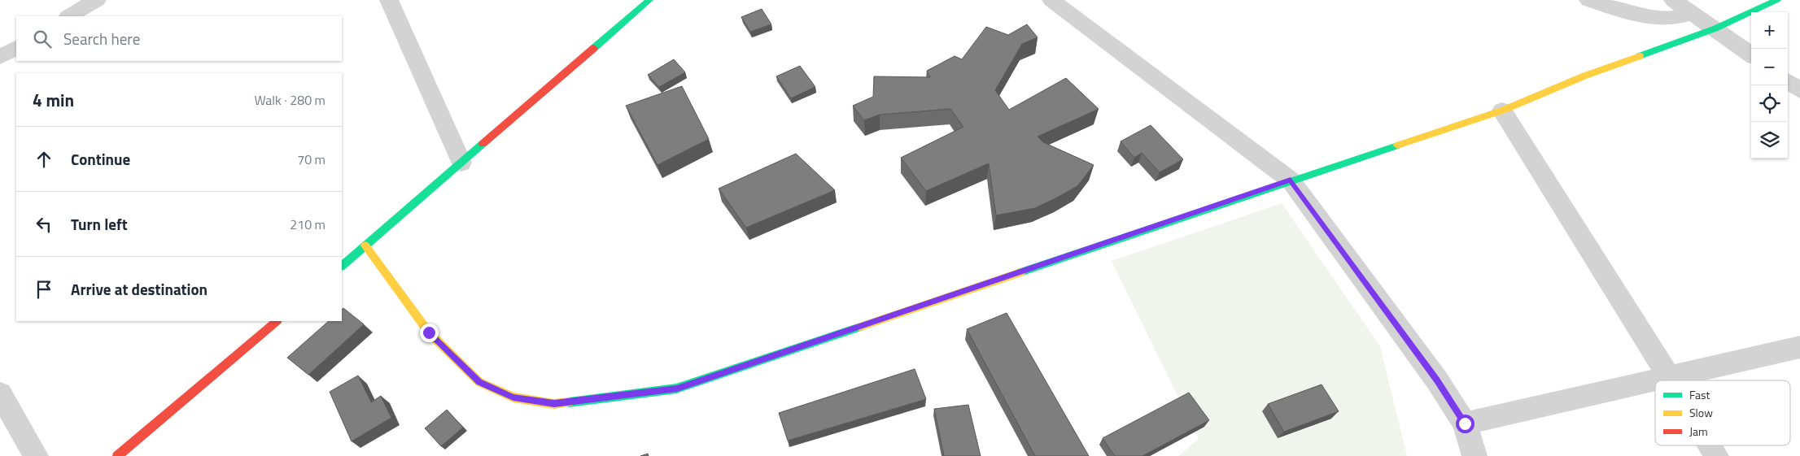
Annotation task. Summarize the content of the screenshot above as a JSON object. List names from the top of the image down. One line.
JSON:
{"legend":["Fast","Slow","Jam"],"page":{"map_buttons":["+","−"],"search":"Search here","heading":["4 min","Walk · 280 m"],"list":[["Continue","70 m"],["Turn left","210 m"],"Arrive at destination"]}}
